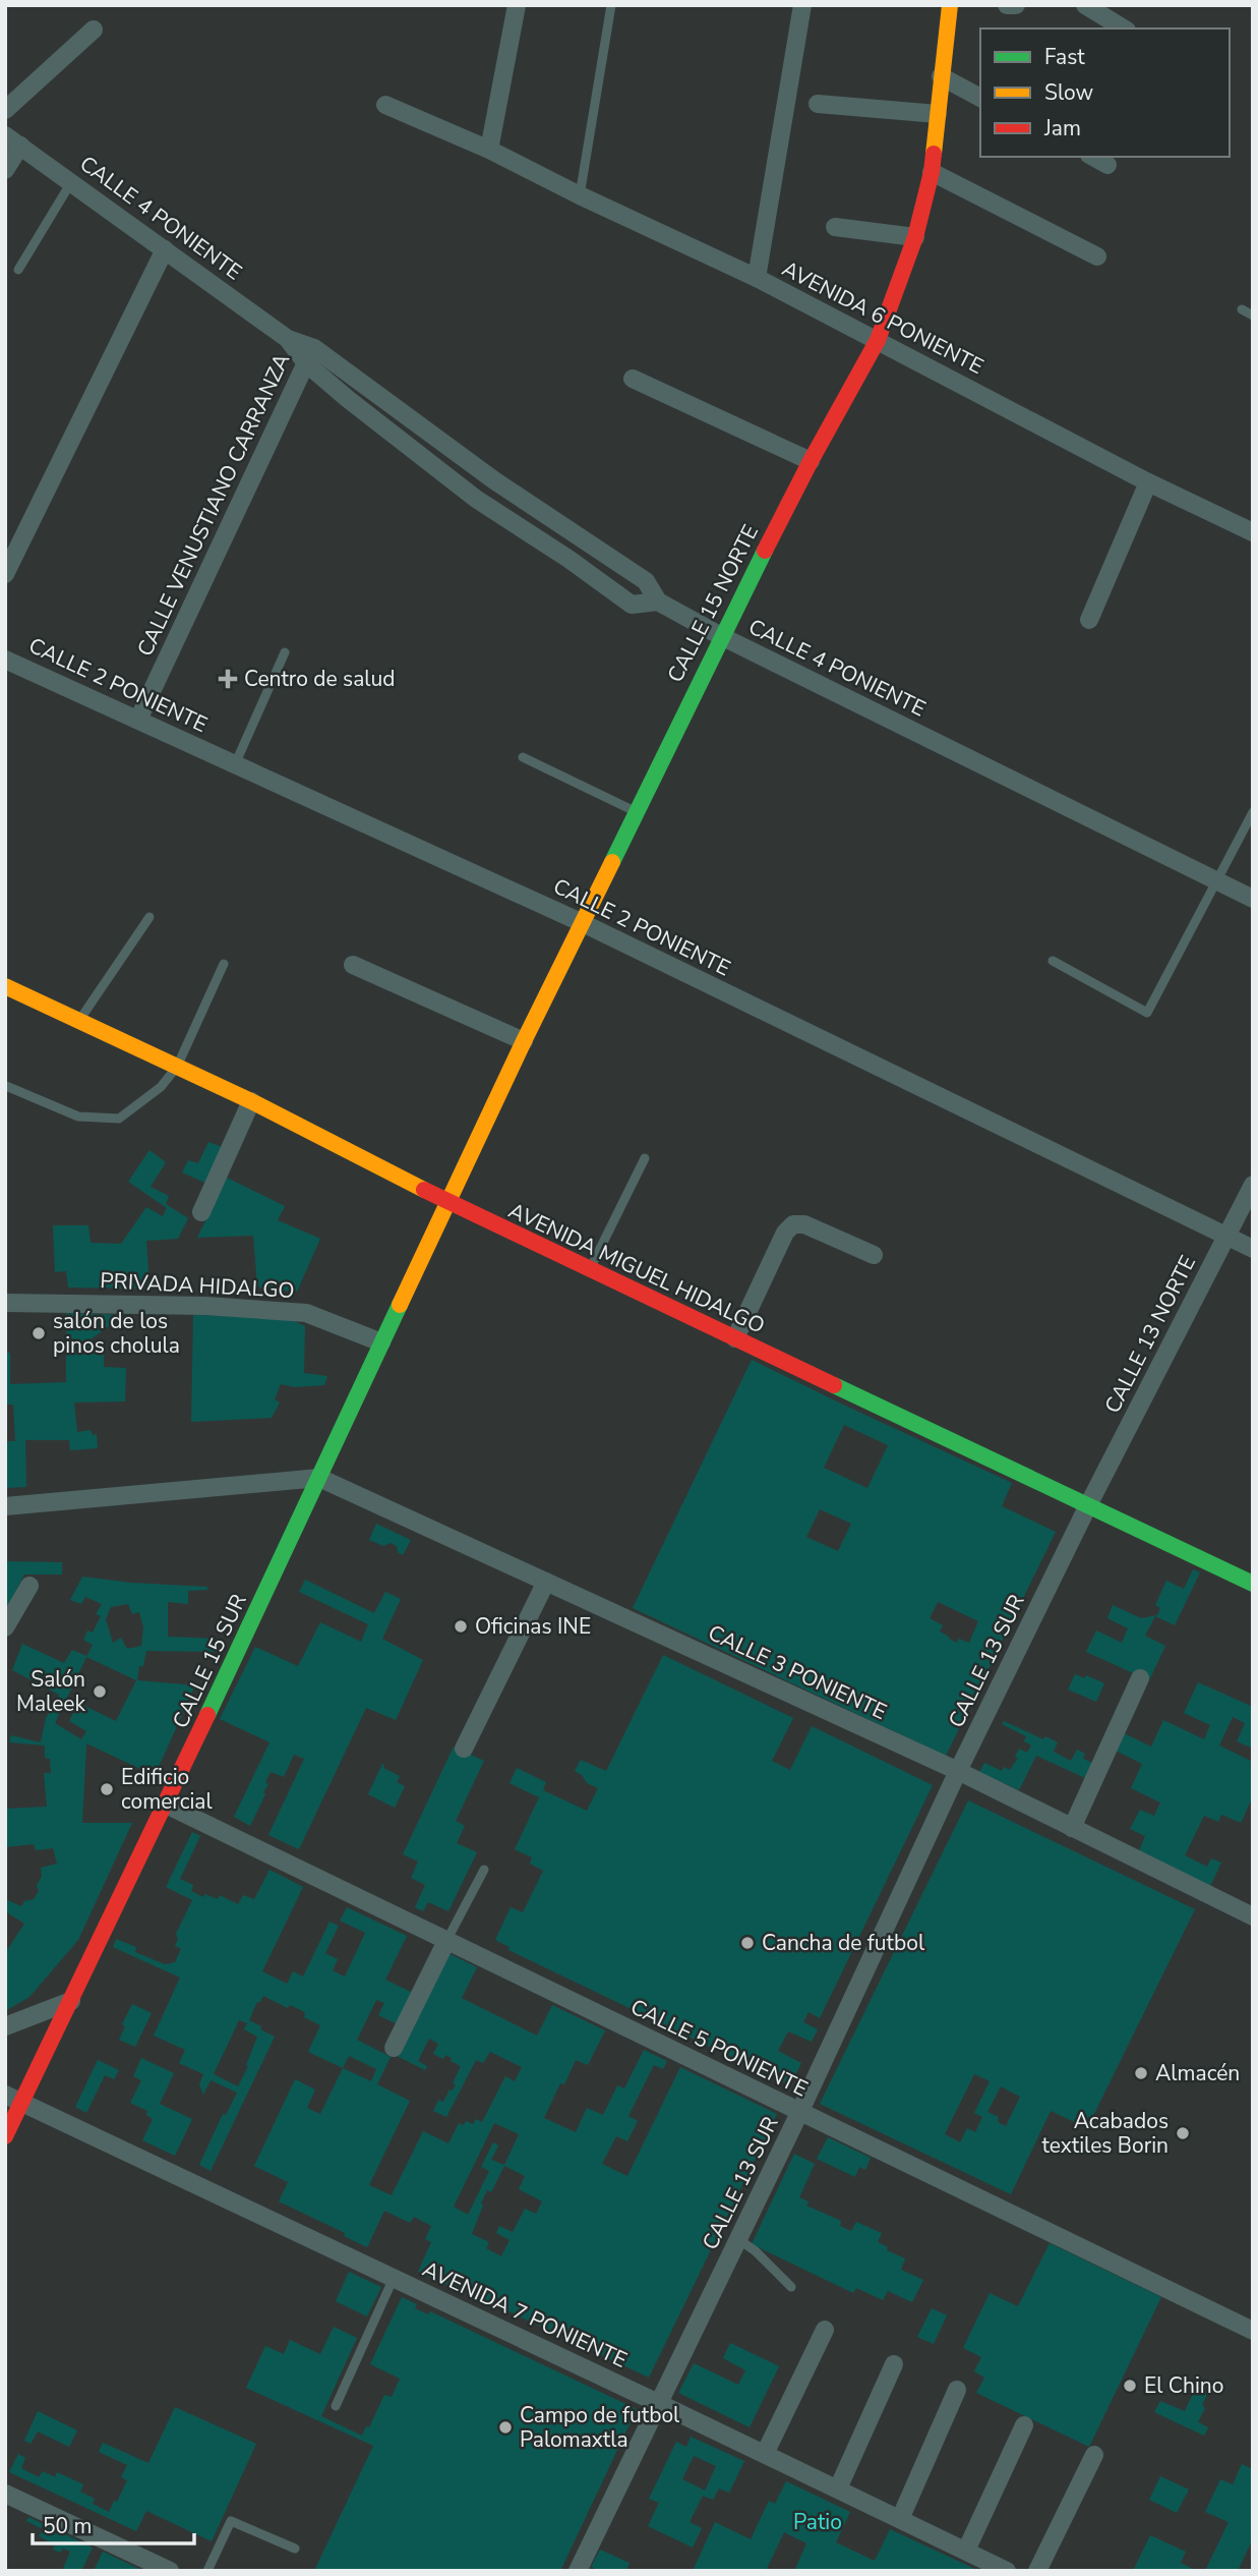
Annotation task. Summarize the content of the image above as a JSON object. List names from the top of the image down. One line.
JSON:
{"streets":{"street":["CALLE 4 PONIENTE","AVENIDA 6 PONIENTE","CALLE VENUSTIANO CARRANZA","CALLE 15 NORTE","CALLE 2 PONIENTE","AVENIDA MIGUEL HIDALGO","PRIVADA HIDALGO","CALLE 13 NORTE","CALLE 15 SUR","CALLE 13 SUR","CALLE 3 PONIENTE","CALLE 5 PONIENTE","AVENIDA 7 PONIENTE"]},"crossings":[["CALLE 4 PONIENTE","CALLE VENUSTIANO CARRANZA"],["CALLE 4 PONIENTE","CALLE 15 NORTE"],["AVENIDA 6 PONIENTE","CALLE 15 NORTE"],["CALLE VENUSTIANO CARRANZA","CALLE 2 PONIENTE"],["CALLE 15 NORTE","CALLE 2 PONIENTE"],["CALLE 15 NORTE","AVENIDA MIGUEL HIDALGO"],["CALLE 15 NORTE","CALLE 15 SUR"],["CALLE 2 PONIENTE","CALLE 13 NORTE"],["AVENIDA MIGUEL HIDALGO","CALLE 13 NORTE"],["AVENIDA MIGUEL HIDALGO","CALLE 15 SUR"],["AVENIDA MIGUEL HIDALGO","CALLE 13 SUR"],["PRIVADA HIDALGO","CALLE 15 SUR"],["CALLE 13 NORTE","CALLE 13 SUR"],["CALLE 15 SUR","CALLE 3 PONIENTE"],["CALLE 15 SUR","CALLE 5 PONIENTE"],["CALLE 15 SUR","AVENIDA 7 PONIENTE"],["CALLE 13 SUR","CALLE 3 PONIENTE"],["CALLE 13 SUR","CALLE 5 PONIENTE"],["CALLE 13 SUR","AVENIDA 7 PONIENTE"]],"parks":["Patio"],"places":{"health":["Centro de salud"],"other":["salón de los pinos cholula","Oficinas INE","Salón Maleek","Edificio comercial","Cancha de futbol","Almacén","Acabados textiles Borin","El Chino","Campo de futbol Palomaxtla"]},"legend":["Fast","Slow","Jam"],"scale_bar":"50 m"}
